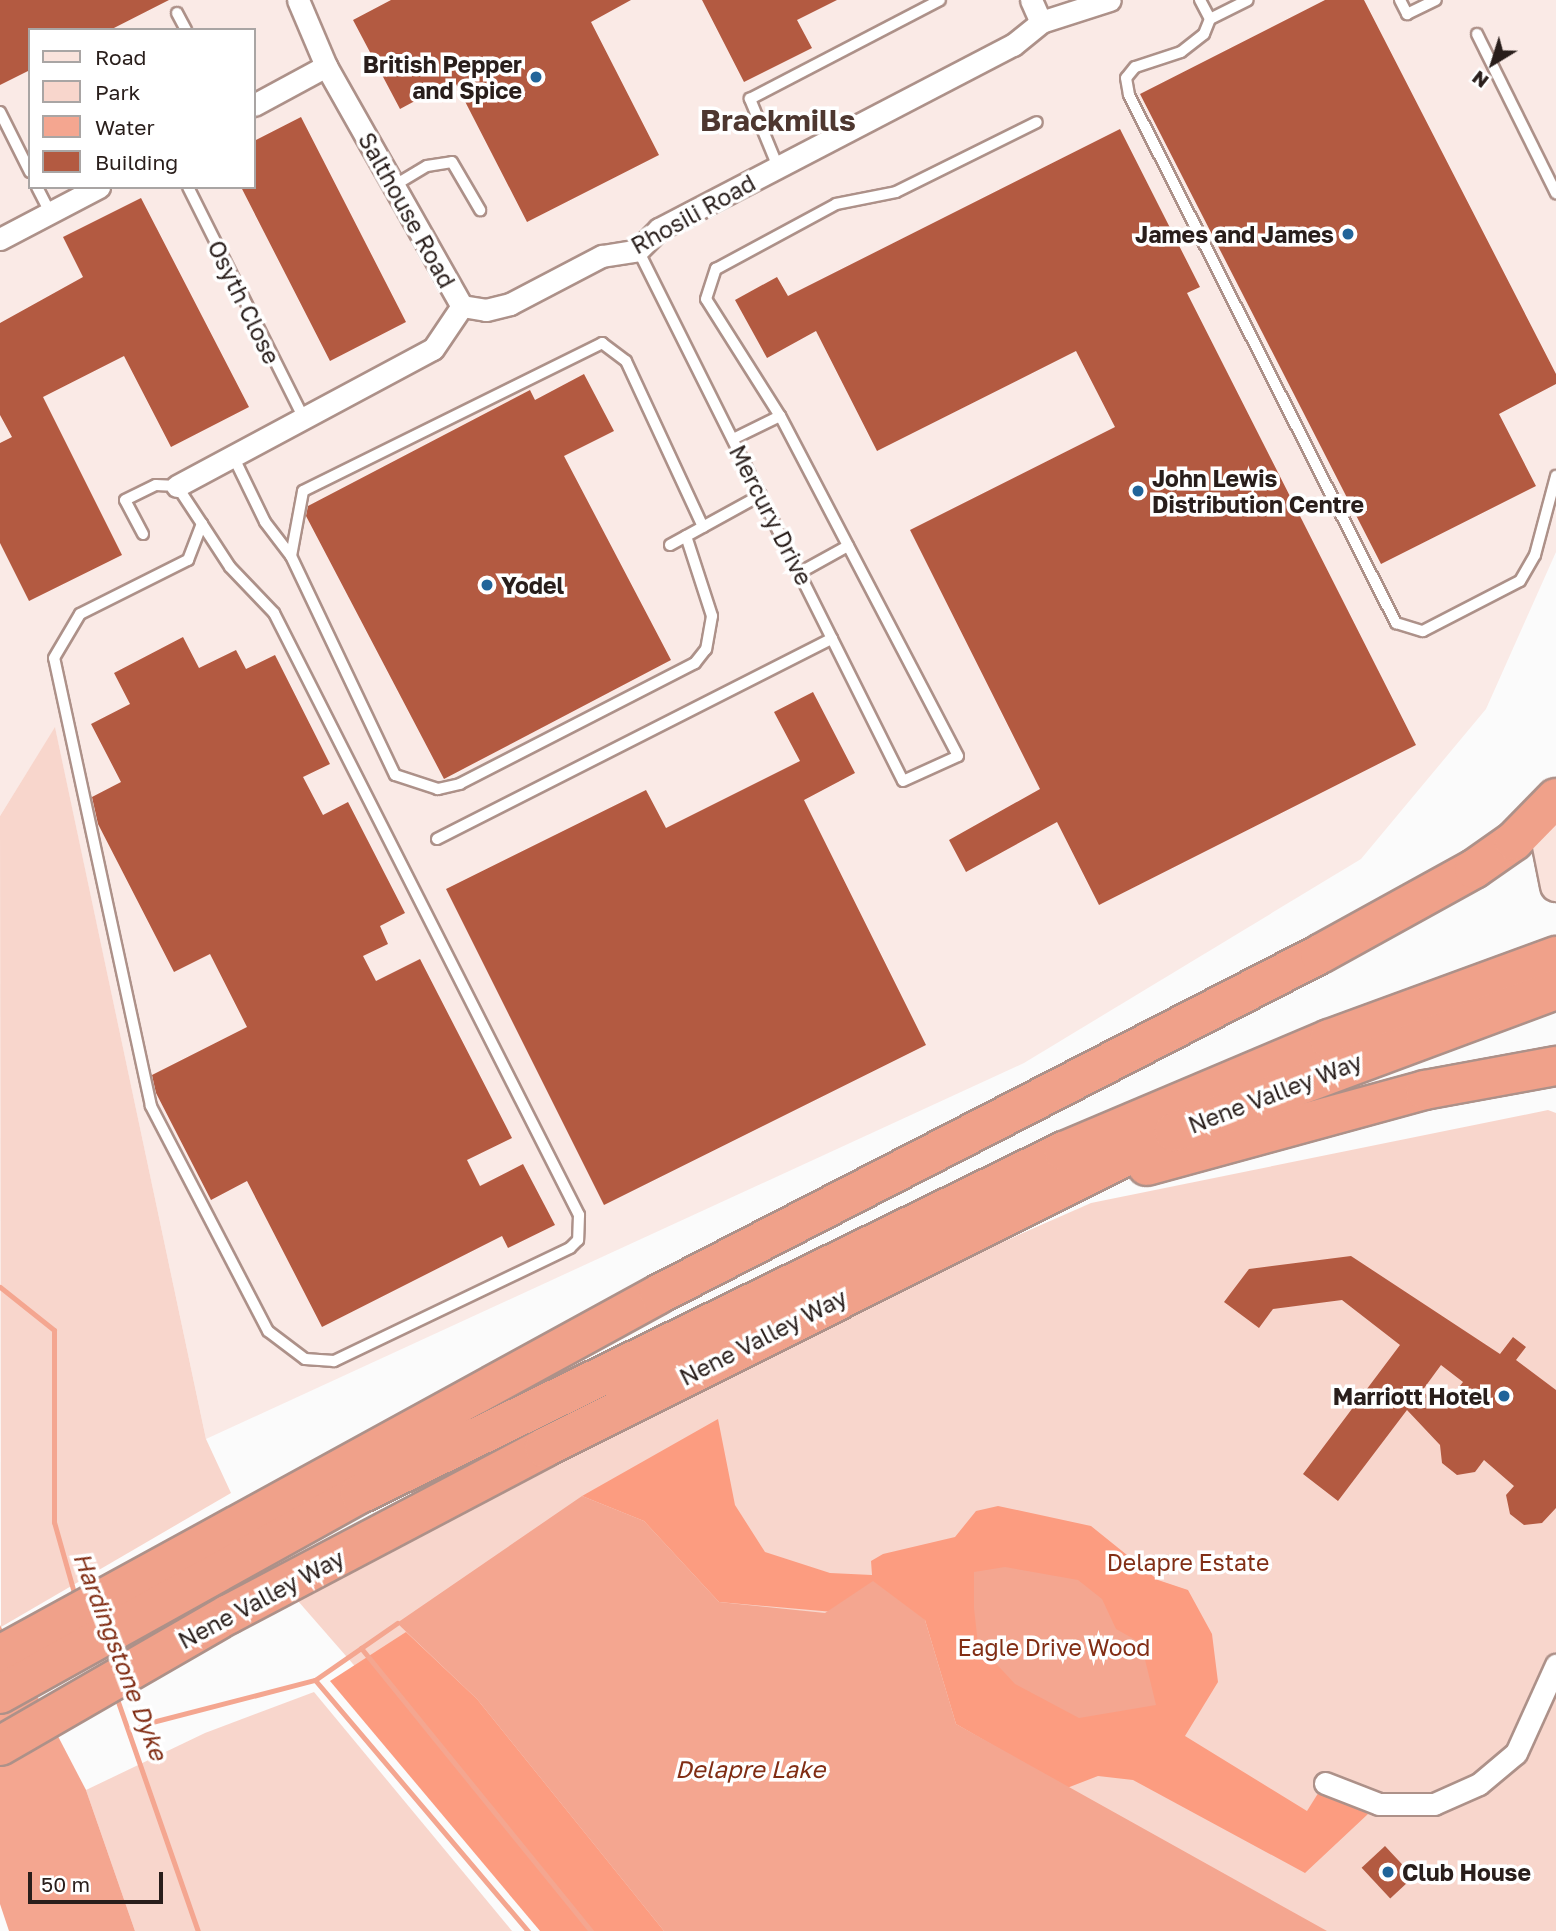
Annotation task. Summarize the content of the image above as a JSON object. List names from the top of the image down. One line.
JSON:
{"streets":{"highway":["Nene Valley Way"],"street":["Salthouse Road","Rhosili Road"],"lane":["Osyth Close","Mercury Drive"]},"crossings":[["Salthouse Road","Rhosili Road"],["Rhosili Road","Mercury Drive"]],"districts":["Brackmills"],"water":["Hardingstone Dyke","Delapre Lake"],"parks":["Delapre Estate","Eagle Drive Wood"],"places":["British Pepper and Spice","James and James","John Lewis Distribution Centre","Yodel","Marriott Hotel","Club House"],"legend":["Road","Park","Water","Building"],"scale_bar":"50 m","north":"bottom left"}
